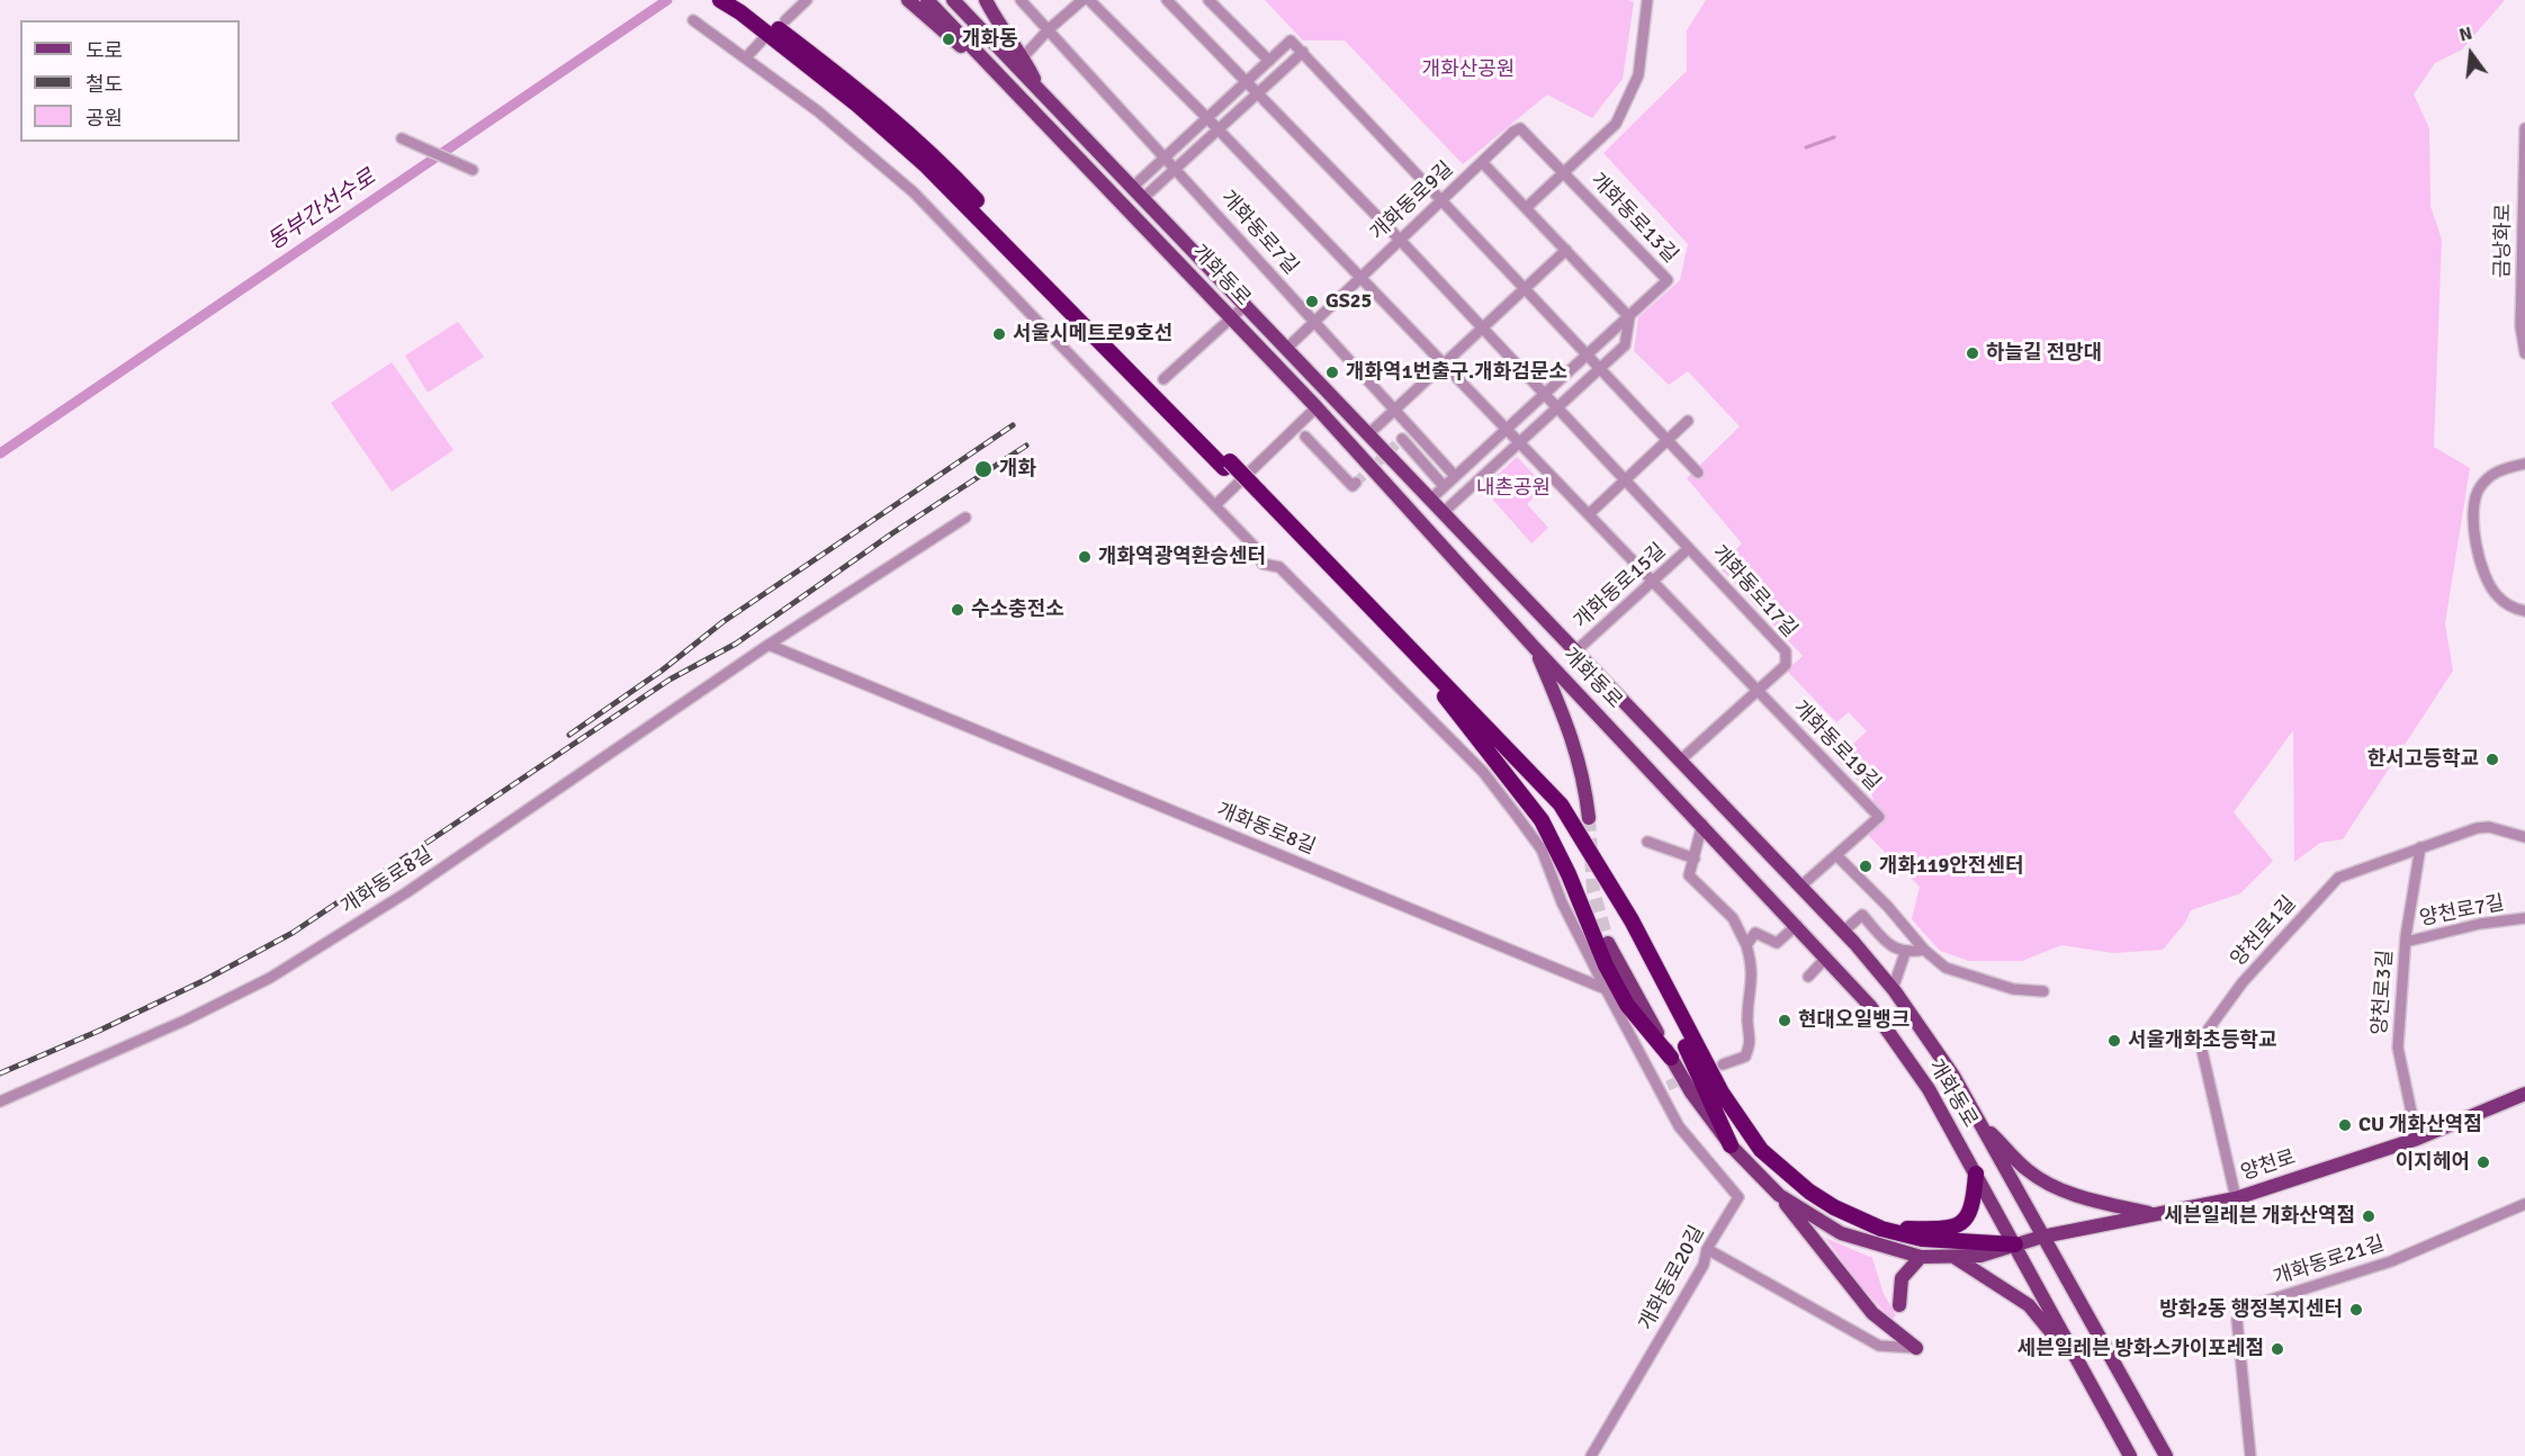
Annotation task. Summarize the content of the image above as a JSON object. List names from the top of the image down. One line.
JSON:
{"streets":{"main road":["개화동로","양천로"],"street":["개화동로9길","개화동로13길","개화동로7길","금낭화로","개화동로15길","개화동로17길","개화동로19길","개화동로8길","양천로7길","양천로1길","양천로3길","개화동로21길","개화동로20길"]},"crossings":[["개화동로9길","개화동로13길"],["개화동로9길","개화동로7길"],["개화동로9길","개화동로"],["개화동로13길","개화동로"],["개화동로","개화동로15길"],["개화동로","개화동로17길"],["개화동로","개화동로19길"],["개화동로","양천로"],["개화동로15길","개화동로17길"],["개화동로17길","개화동로19길"],["개화동로8길","개화동로20길"],["양천로7길","양천로3길"],["양천로1길","양천로3길"],["양천로1길","양천로"],["양천로3길","양천로"]],"water":["동부간선수로"],"parks":["개화산공원","내촌공원"],"places":["개화동","GS25","서울시메트로9호선","하늘길 전망대","개화역1번출구.개화검문소","개화","개화역광역환승센터","수소충전소","한서고등학교","개화119안전센터","현대오일뱅크","서울개화초등학교","CU 개화산역점","이지헤어","세븐일레븐 개화산역점","방화2동 행정복지센터","세븐일레븐 방화스카이포레점"],"legend":["도로","철도","공원"],"north":"top"}
